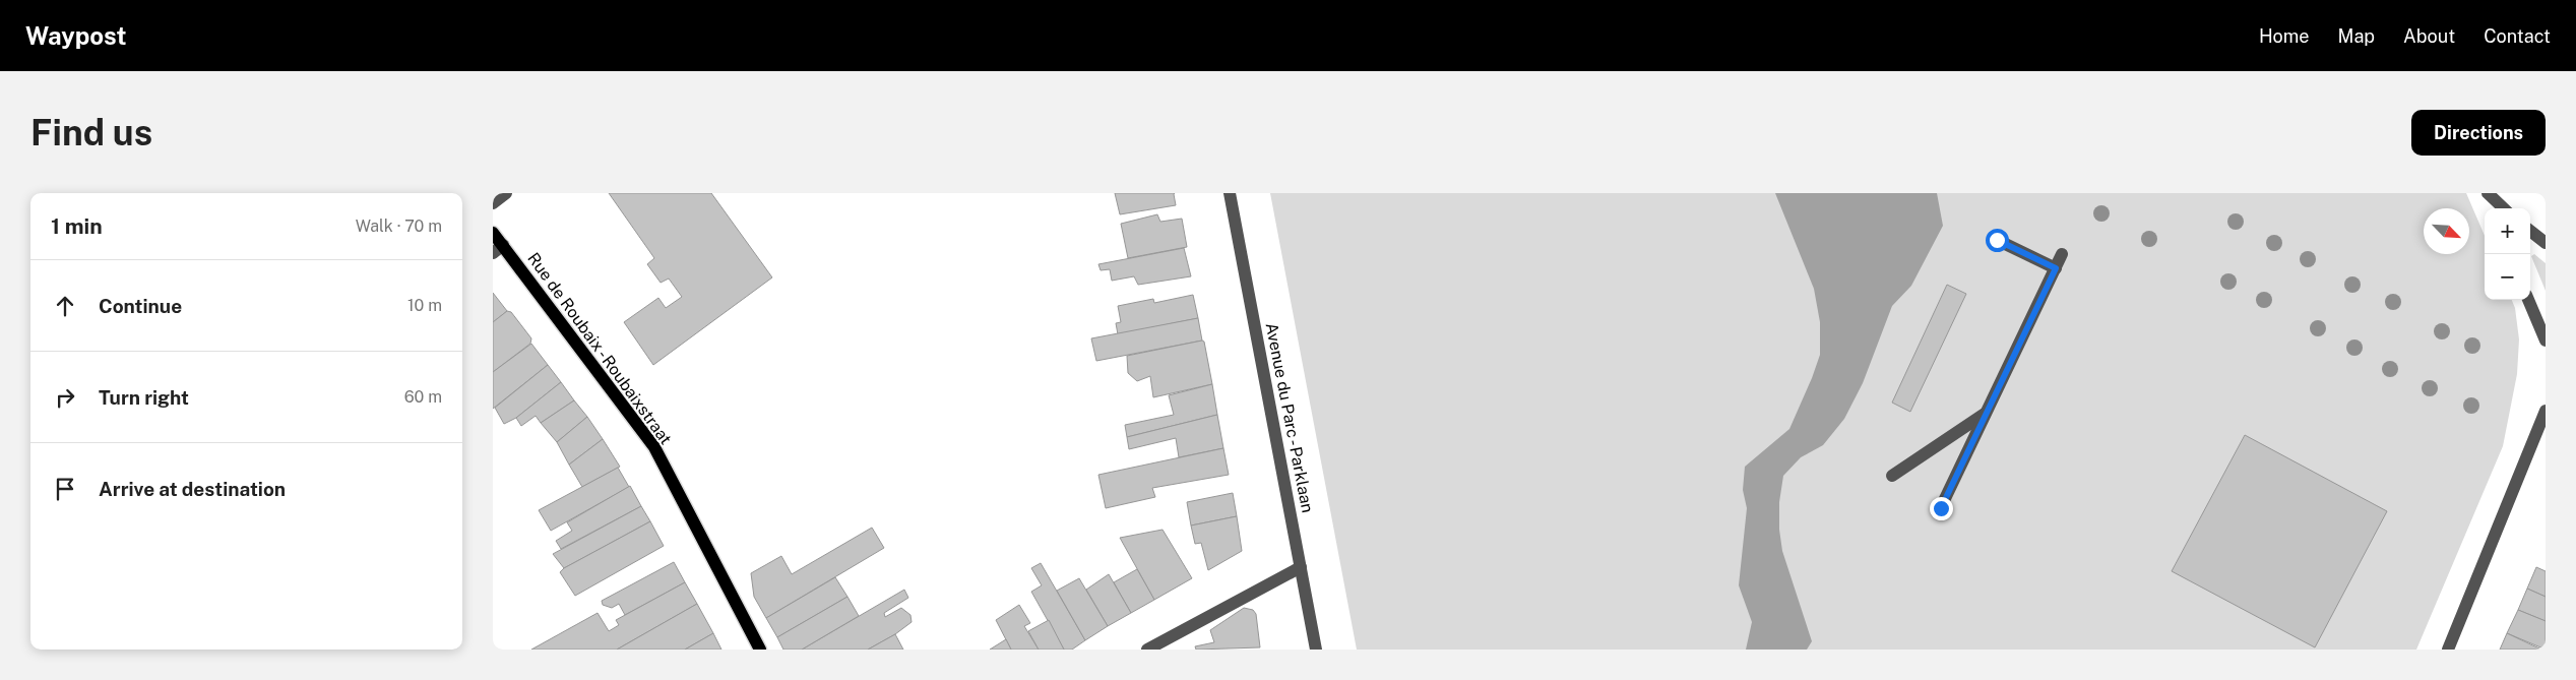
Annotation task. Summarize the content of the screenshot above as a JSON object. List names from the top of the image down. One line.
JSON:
{"streets":{"main road":["Rue de Roubaix - Roubaixstraat"],"street":["Avenue du Parc - Parklaan"]},"north":"bottom right","page":{"header":"Waypost","nav":["Home","Map","About","Contact"],"buttons":"Directions","title":"Find us","heading":["1 min","Walk · 70 m"],"map_buttons":["+","−"],"list":[["Continue","10 m"],["Turn right","60 m"],"Arrive at destination"]}}
